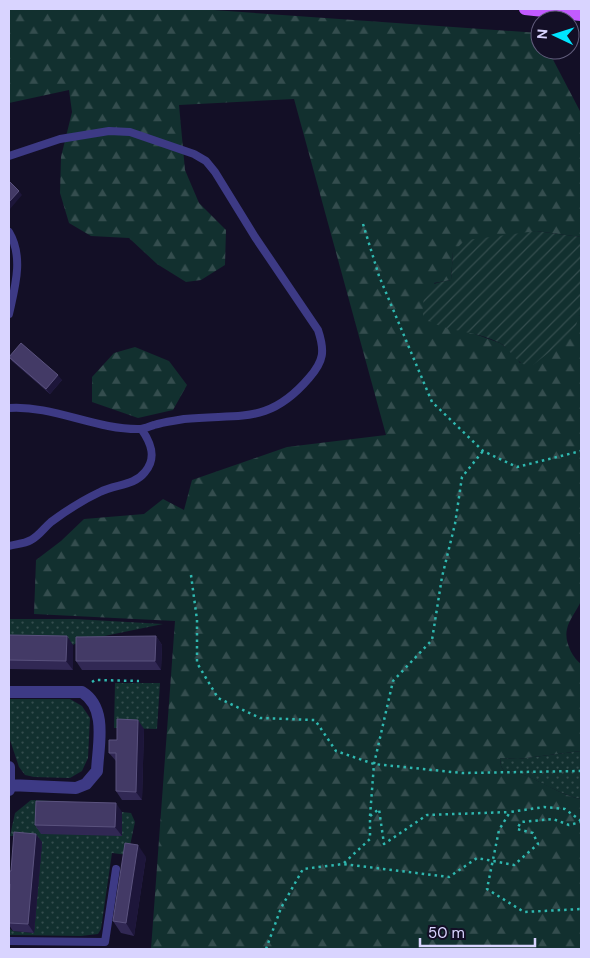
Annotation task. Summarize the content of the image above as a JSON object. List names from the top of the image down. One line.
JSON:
{"scale_bar":"50 m","north":"left"}
